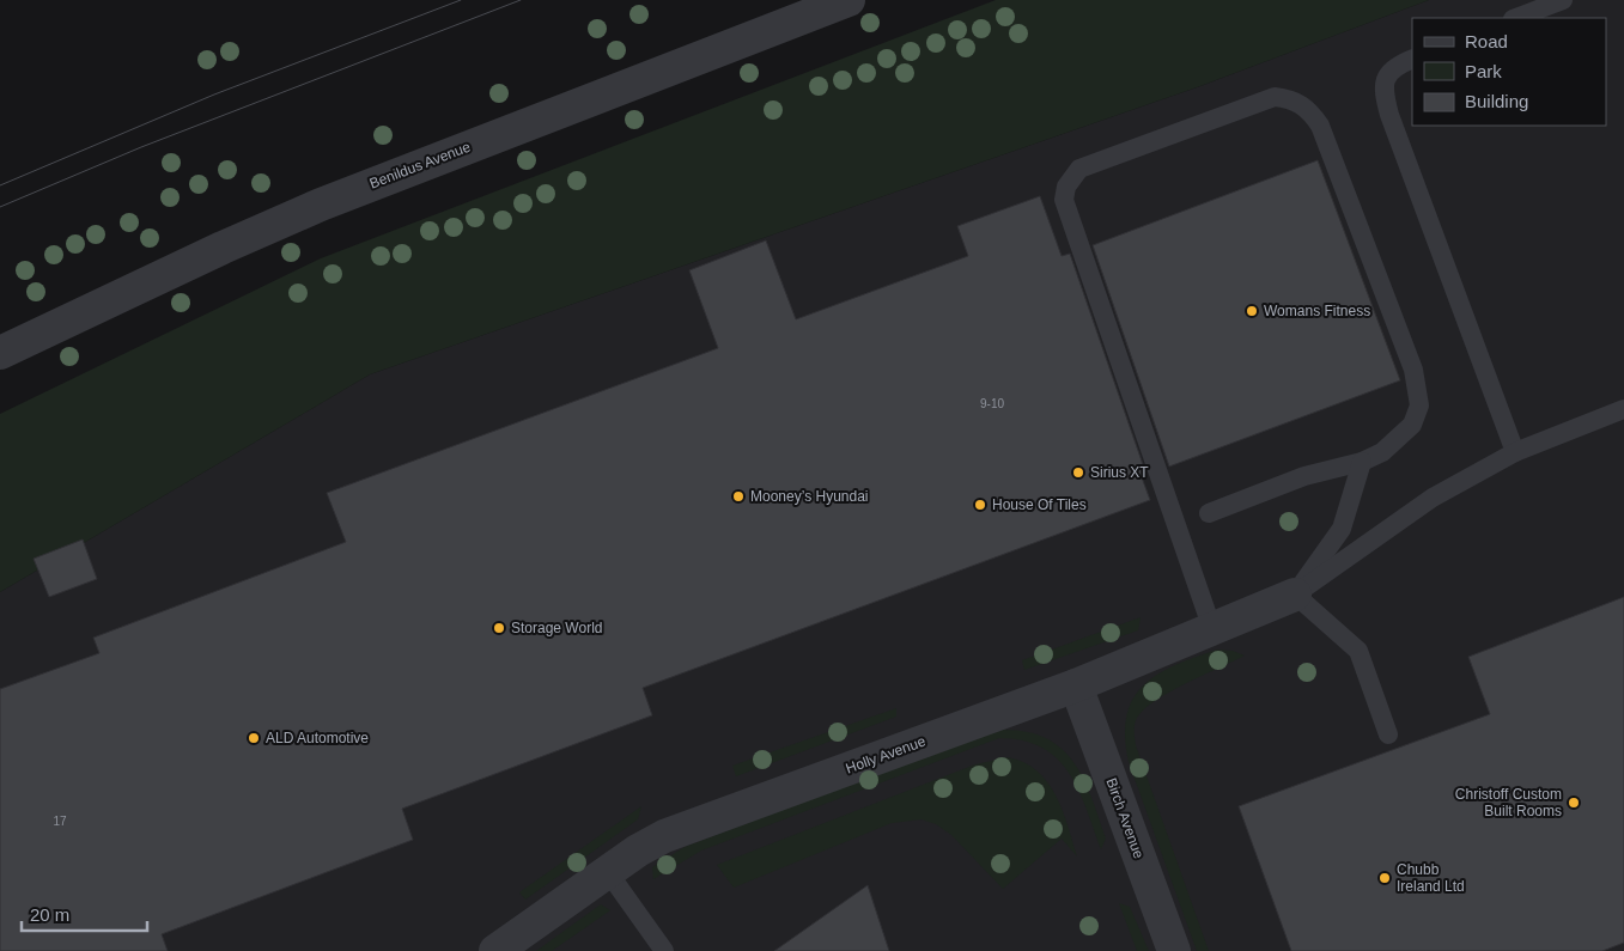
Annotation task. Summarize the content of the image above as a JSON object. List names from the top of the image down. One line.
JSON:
{"streets":{"street":["Benildus Avenue","Holly Avenue","Birch Avenue"]},"crossings":[["Holly Avenue","Birch Avenue"]],"places":["Womans Fitness","Sirius XT","Mooney’s Hyundai","House Of Tiles","Storage World","ALD Automotive","Christoff Custom Built Rooms","Chubb Ireland Ltd"],"house_numbers":["9-10","17"],"legend":["Road","Park","Building"],"scale_bar":"20 m"}
